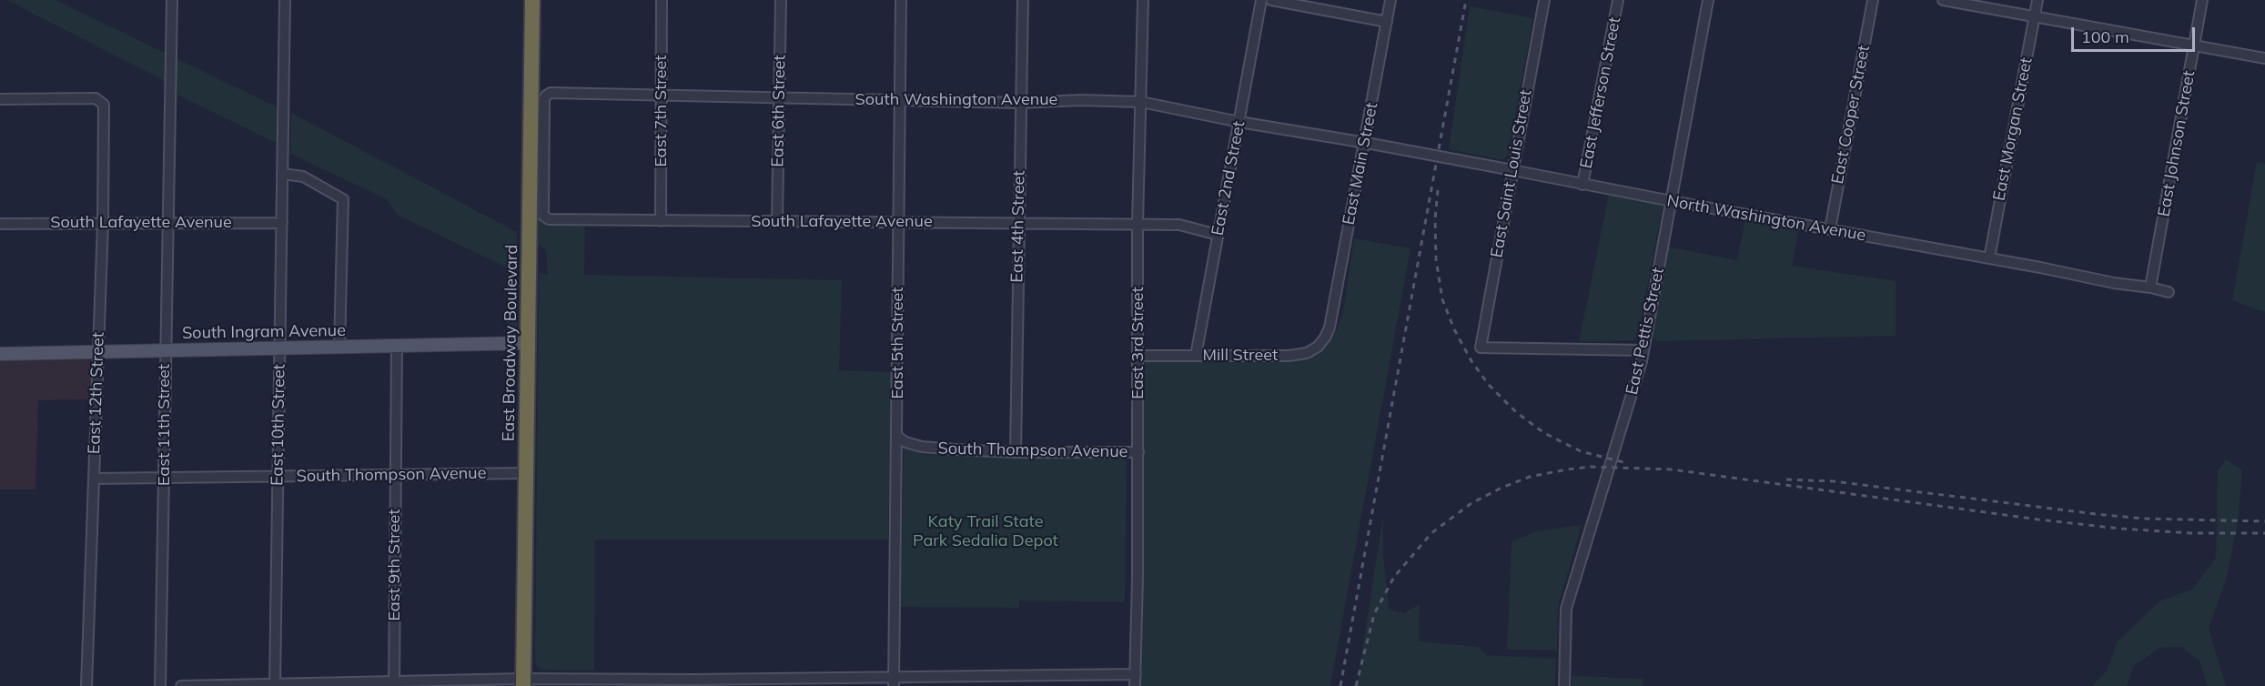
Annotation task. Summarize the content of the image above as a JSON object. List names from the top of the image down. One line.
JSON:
{"streets":{"highway":["East Broadway Boulevard"],"main road":["South Ingram Avenue"],"street":["East Jefferson Street","South Washington Avenue","East 7th Street","East 6th Street","East Cooper Street","East Morgan Street","East Johnson Street","East Main Street","East Saint Louis Street","East 2nd Street","North Washington Avenue","South Lafayette Avenue","East 4th Street","East Pettis Street","East 5th Street","East 3rd Street","Mill Street","East 12th Street","East 11th Street","East 10th Street","South Thompson Avenue","East 9th Street"]},"crossings":[["East Jefferson Street","North Washington Avenue"],["South Washington Avenue","East 7th Street"],["South Washington Avenue","East 6th Street"],["South Washington Avenue","East Main Street"],["South Washington Avenue","East 2nd Street"],["South Washington Avenue","North Washington Avenue"],["South Washington Avenue","South Lafayette Avenue"],["South Washington Avenue","East 4th Street"],["South Washington Avenue","East 5th Street"],["South Washington Avenue","East 3rd Street"],["East 7th Street","South Lafayette Avenue"],["East 6th Street","South Lafayette Avenue"],["East Cooper Street","North Washington Avenue"],["East Morgan Street","North Washington Avenue"],["East Johnson Street","North Washington Avenue"],["East Main Street","North Washington Avenue"],["East Main Street","Mill Street"],["East Saint Louis Street","North Washington Avenue"],["East Saint Louis Street","East Pettis Street"],["East 2nd Street","South Lafayette Avenue"],["East 2nd Street","Mill Street"],["North Washington Avenue","East Pettis Street"],["South Lafayette Avenue","East 4th Street"],["South Lafayette Avenue","East 5th Street"],["South Lafayette Avenue","East 3rd Street"],["South Lafayette Avenue","East 12th Street"],["South Lafayette Avenue","East 11th Street"],["South Lafayette Avenue","East 10th Street"],["East 4th Street","South Thompson Avenue"],["South Ingram Avenue","East Broadway Boulevard"],["South Ingram Avenue","East 12th Street"],["South Ingram Avenue","East 11th Street"],["South Ingram Avenue","East 10th Street"],["South Ingram Avenue","East 9th Street"],["East Broadway Boulevard","South Thompson Avenue"],["East 5th Street","South Thompson Avenue"],["East 3rd Street","Mill Street"],["East 3rd Street","South Thompson Avenue"],["East 12th Street","South Thompson Avenue"],["East 11th Street","South Thompson Avenue"],["East 10th Street","South Thompson Avenue"],["South Thompson Avenue","East 9th Street"]],"parks":["Katy Trail State Park Sedalia Depot"],"scale_bar":"100 m"}
